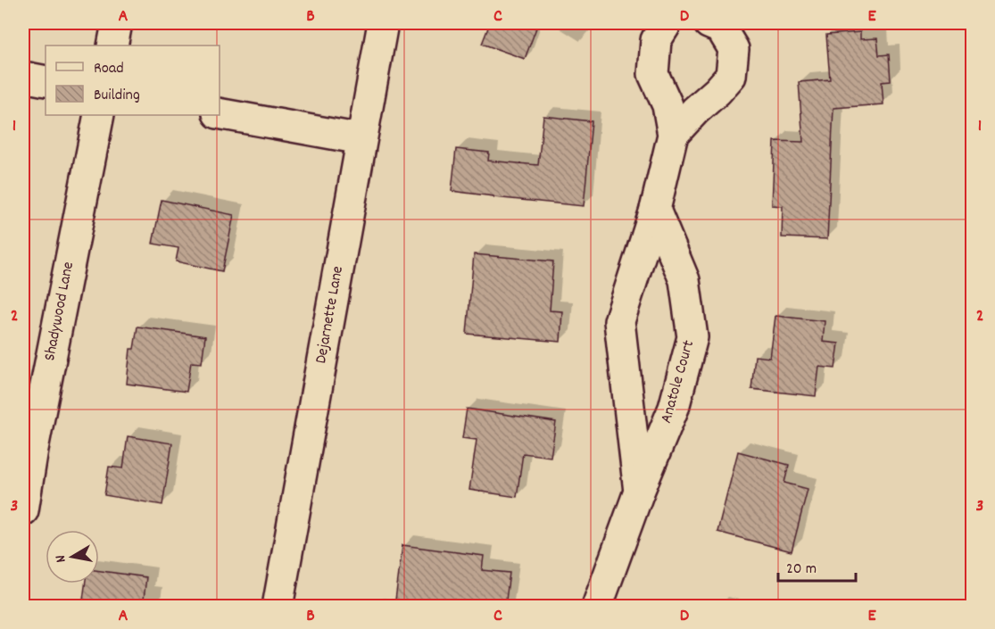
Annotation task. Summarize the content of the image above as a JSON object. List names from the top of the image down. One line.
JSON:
{"streets":{"street":["Shadywood Lane","Dejarnette Lane","Anatole Court"]},"legend":["Road","Building"],"scale_bar":"20 m","north":"left","grid":{"columns":["A","B","C","D","E"],"rows":["1","2","3"]}}
